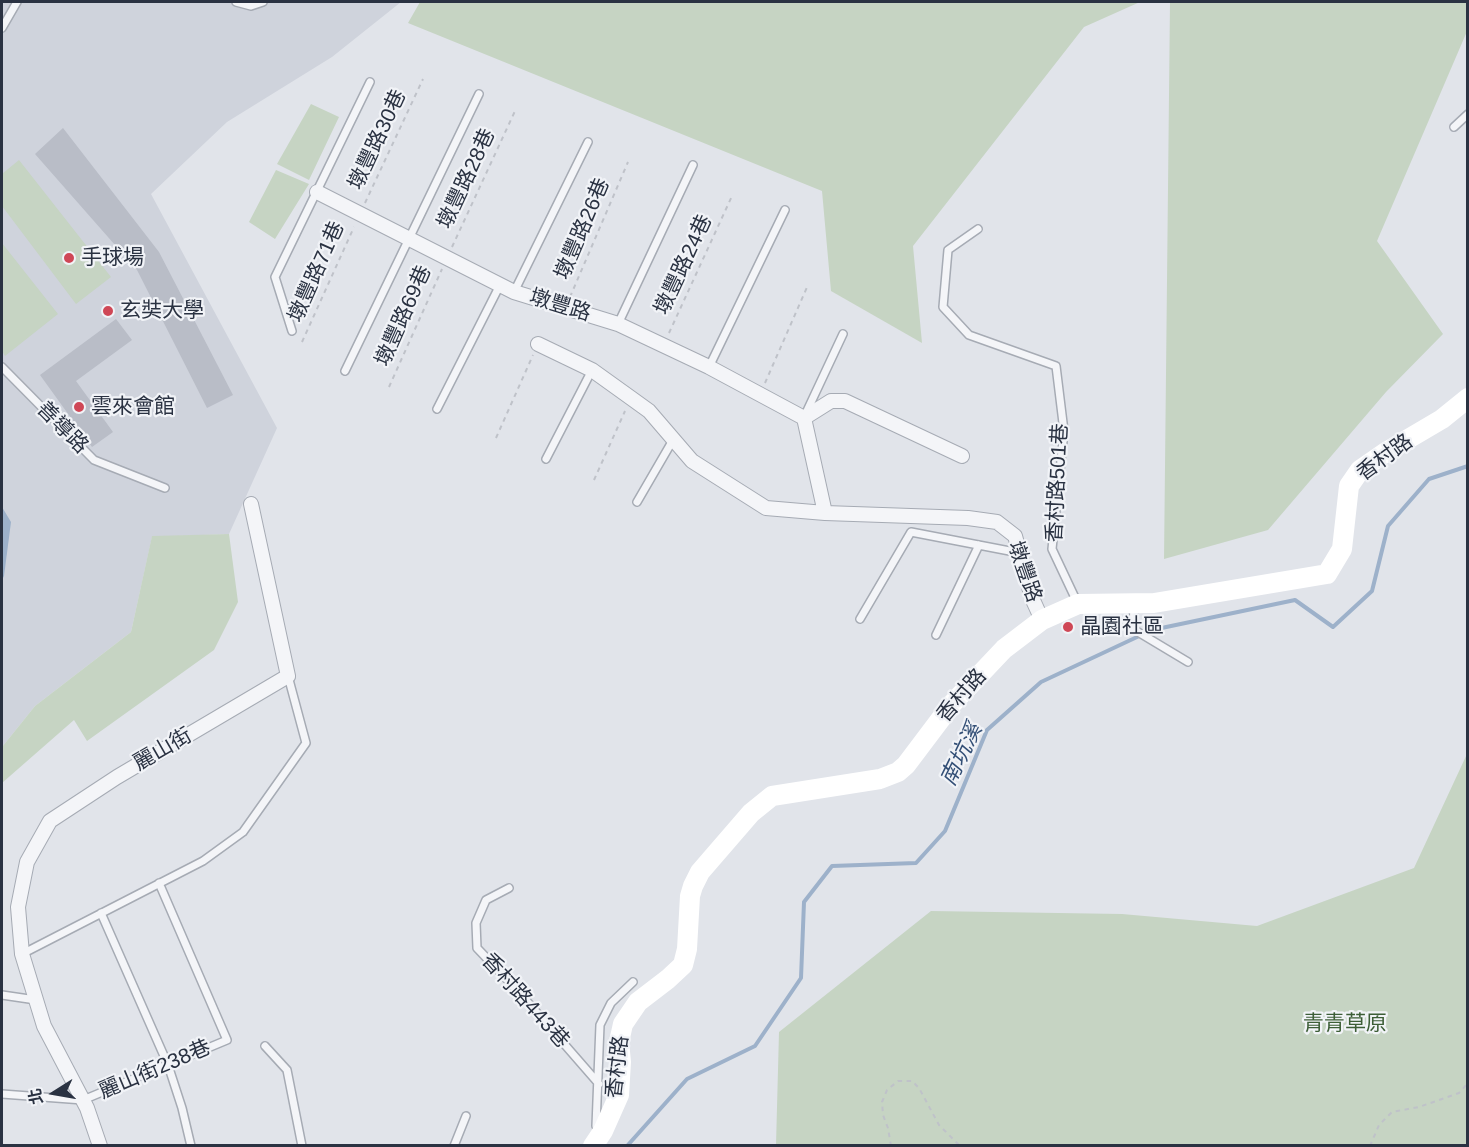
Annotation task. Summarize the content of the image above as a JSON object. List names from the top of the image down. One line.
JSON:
{"streets":{"street":["墩豐路","香村路","麗山街"],"lane":["善導路","香村路501巷","香村路443巷","麗山街238巷"],"path":["墩豐路30巷","墩豐路28巷","墩豐路26巷","墩豐路24巷","墩豐路71巷","墩豐路69巷"]},"crossings":[["墩豐路30巷","墩豐路71巷"],["墩豐路30巷","墩豐路"],["墩豐路28巷","墩豐路"],["墩豐路28巷","墩豐路69巷"],["墩豐路26巷","墩豐路"],["墩豐路24巷","墩豐路"],["墩豐路71巷","墩豐路"],["墩豐路","墩豐路69巷"],["墩豐路","香村路"],["香村路","香村路501巷"],["香村路","香村路443巷"],["麗山街","麗山街238巷"]],"water":["南坑溪"],"parks":["青青草原"],"places":["手球場","玄奘大學","雲來會館","晶園社區"],"north":"left"}
